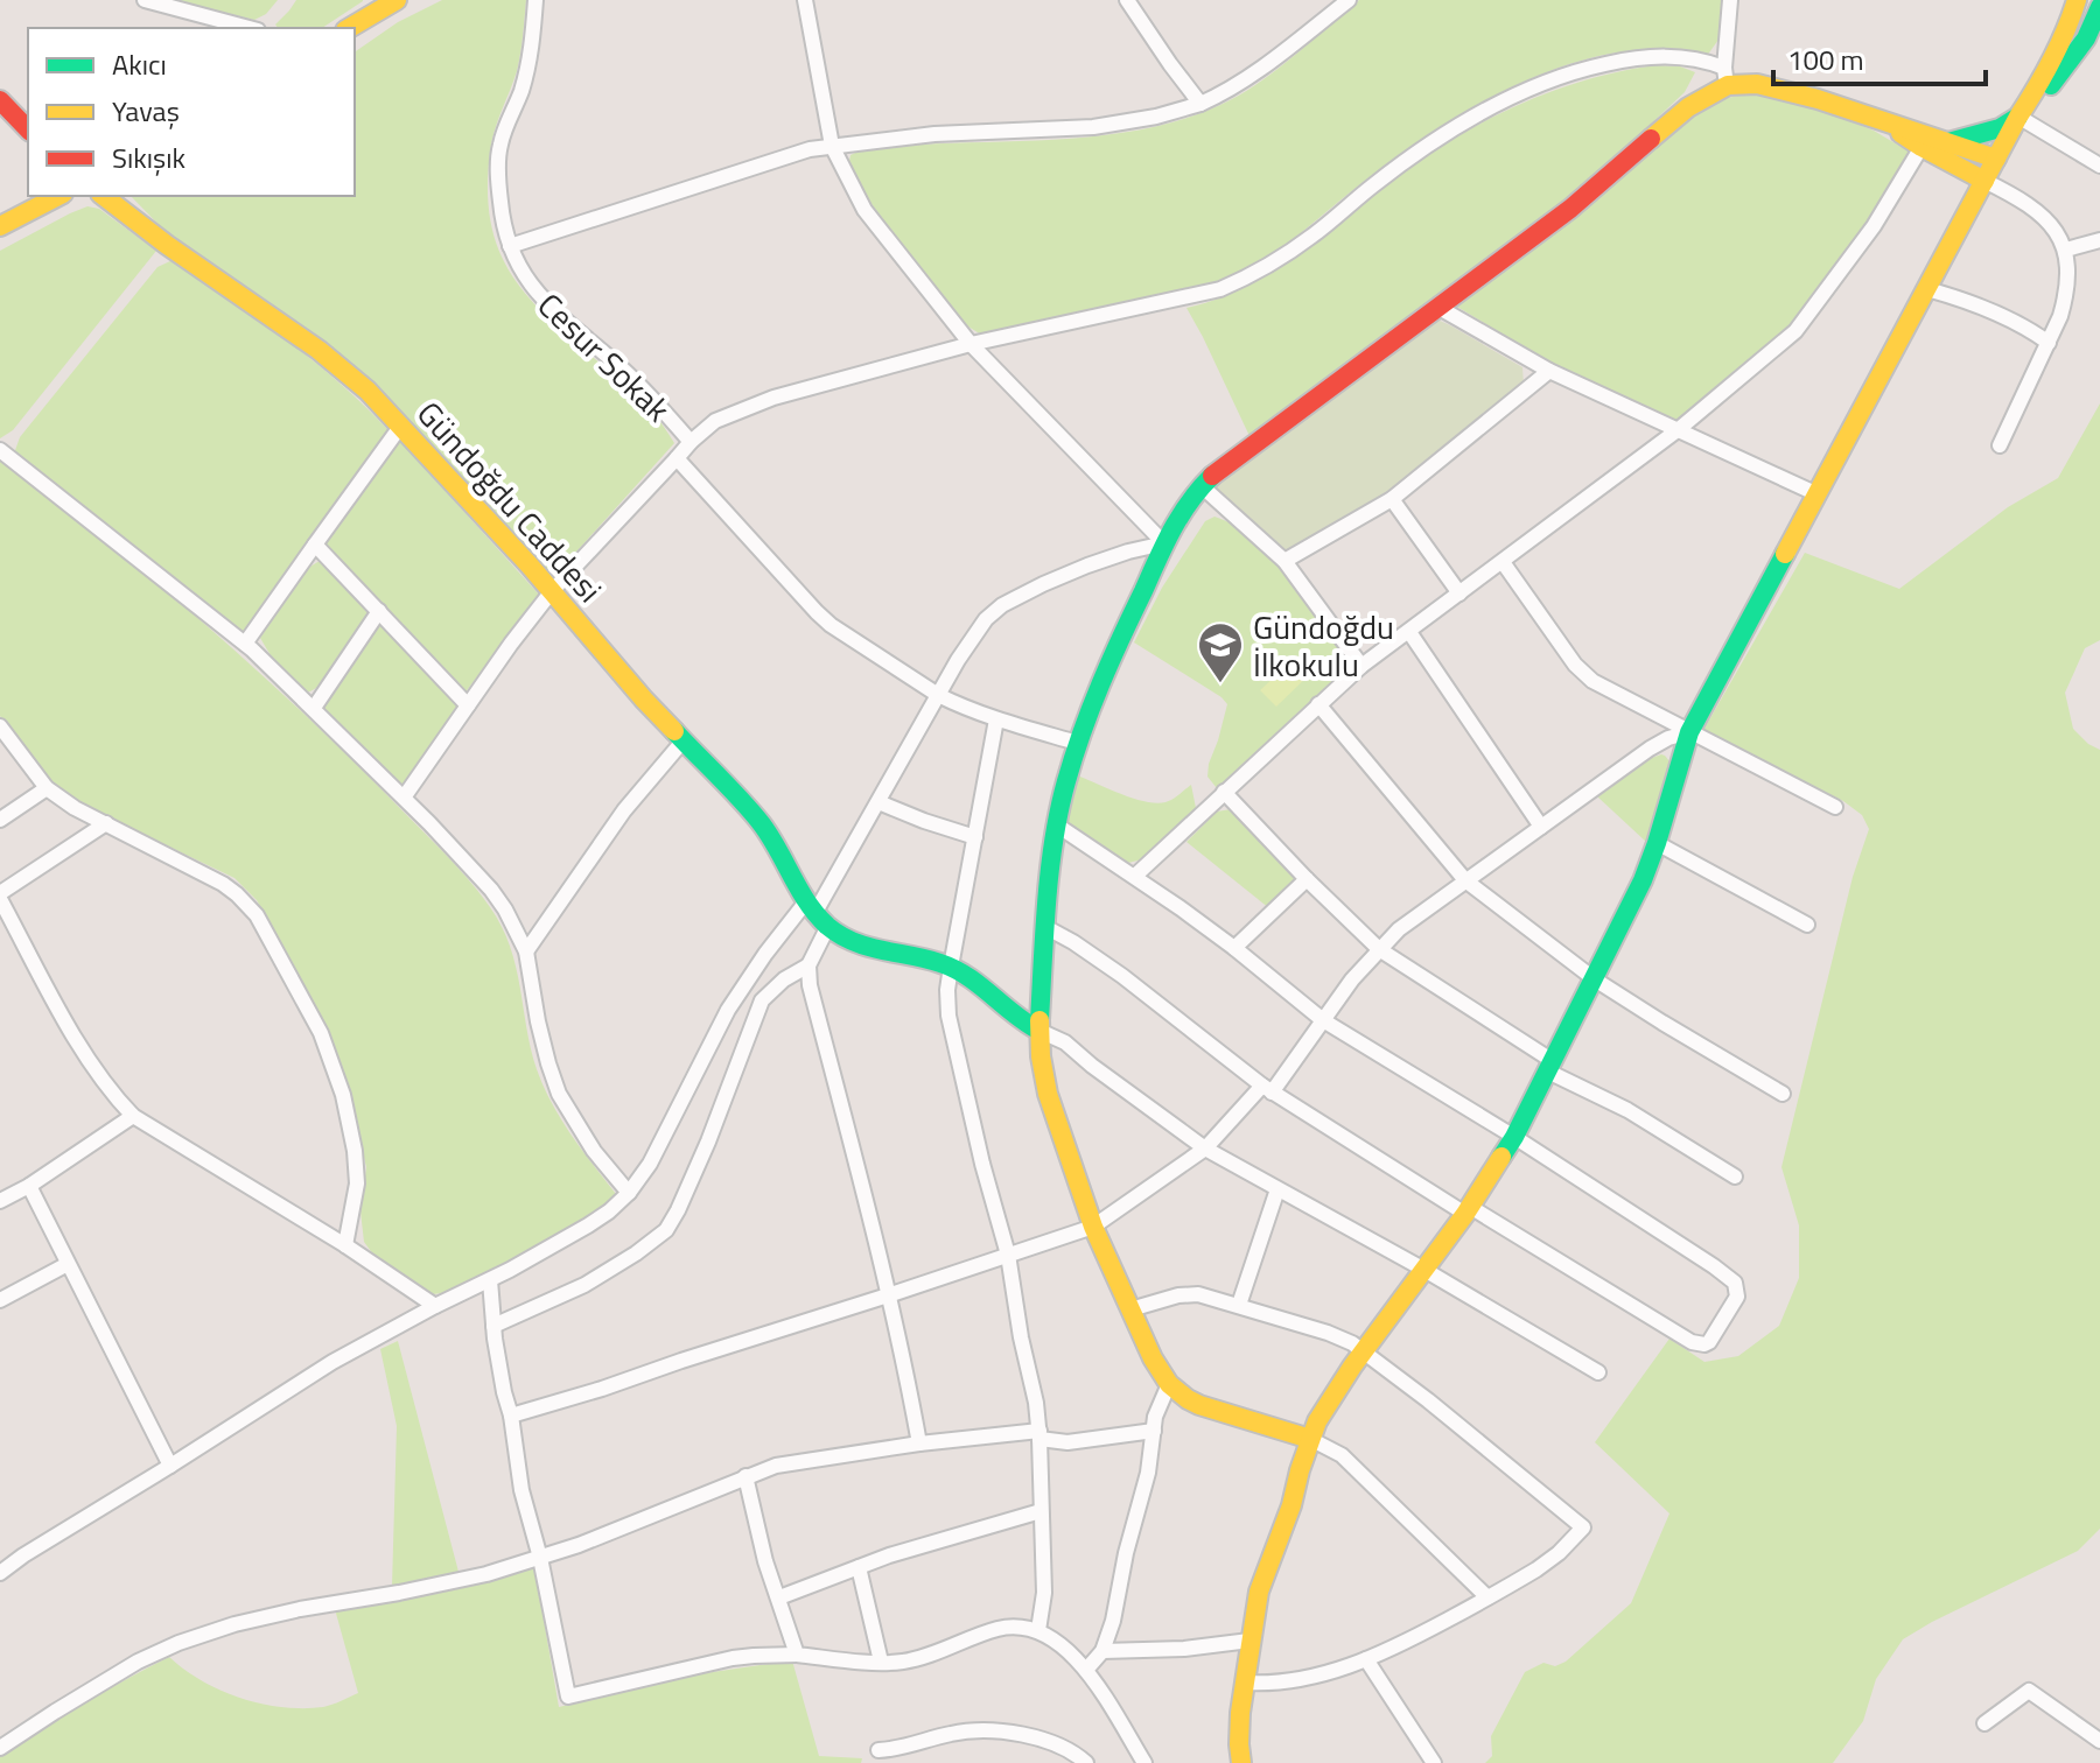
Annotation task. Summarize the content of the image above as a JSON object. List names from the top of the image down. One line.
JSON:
{"streets":{"street":["Cesur Sokak","Gündoğdu Caddesi"]},"places":{"school or university":["Gündoğdu İlkokulu"]},"legend":["Akıcı","Yavaş","Sıkışık"],"scale_bar":"100 m"}
